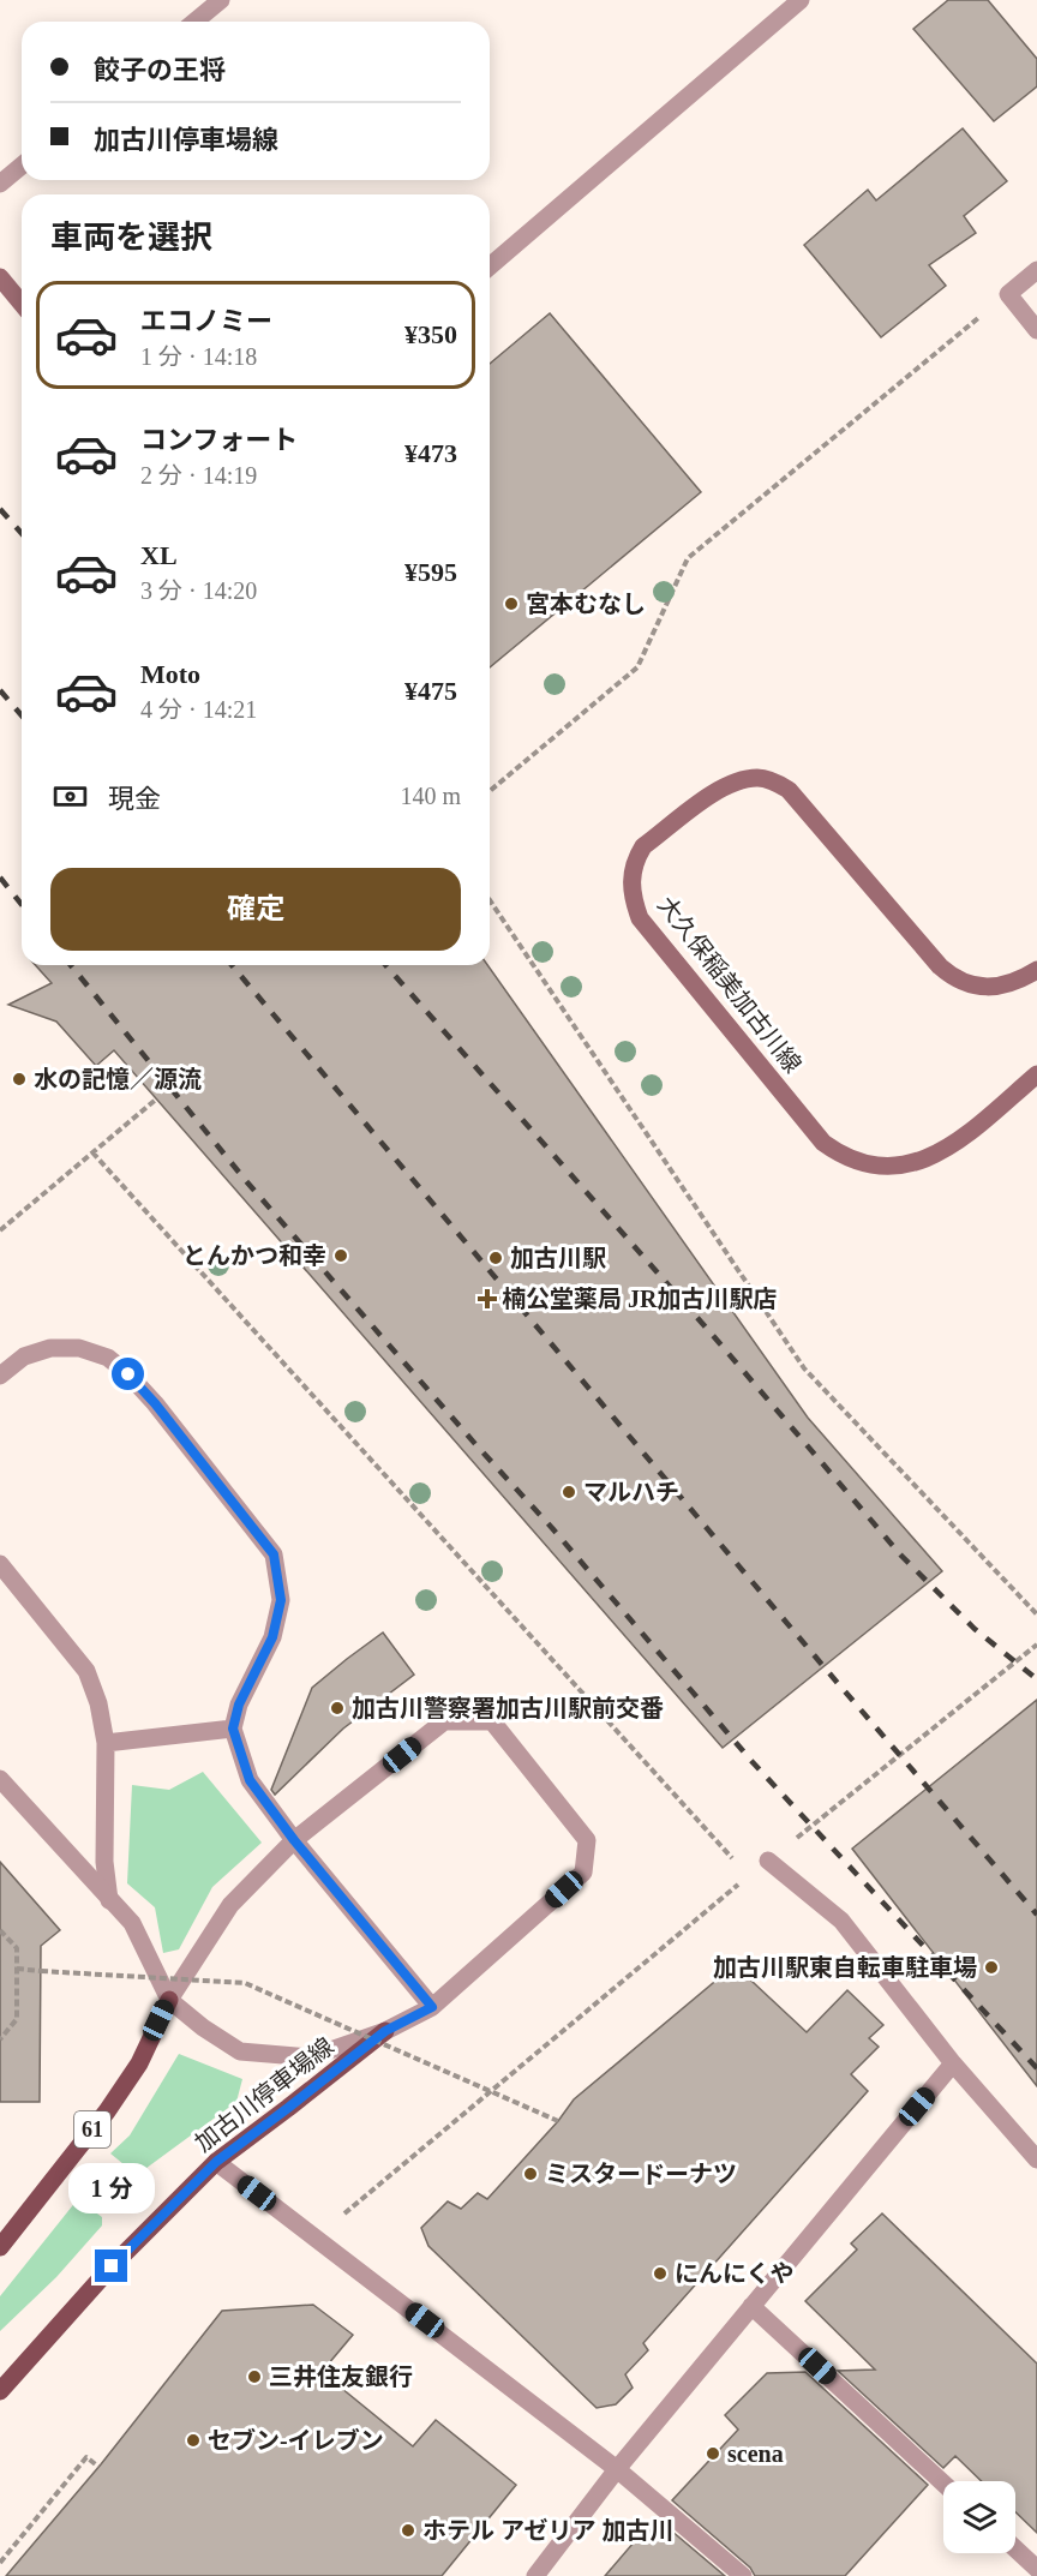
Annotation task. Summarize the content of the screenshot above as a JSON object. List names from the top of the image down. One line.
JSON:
{"streets":{"main road":["大久保稲美加古川線","加古川停車場線","61"]},"places":{"other":["宮本むなし","水の記憶／源流","とんかつ和幸","加古川駅","マルハチ","加古川警察署加古川駅前交番","加古川駅東自転車駐車場","ミスタードーナツ","にんにくや","三井住友銀行","セブン-イレブン","scena","ホテル アゼリア 加古川"],"health":["楠公堂薬局 JR加古川駅店"]},"page":{"banner":["餃子の王将","加古川停車場線"],"heading":"車両を選択","list":[{"name":"エコノミー","note":"1 分 · 14:18","value":"¥350"},{"name":"コンフォート","note":"2 分 · 14:19","value":"¥473"},{"name":"XL","note":"3 分 · 14:20","value":"¥595"},{"name":"Moto","note":"4 分 · 14:21","value":"¥475"}],"pay":["現金","140 m"],"buttons":"確定","bubble":"1 分"}}
